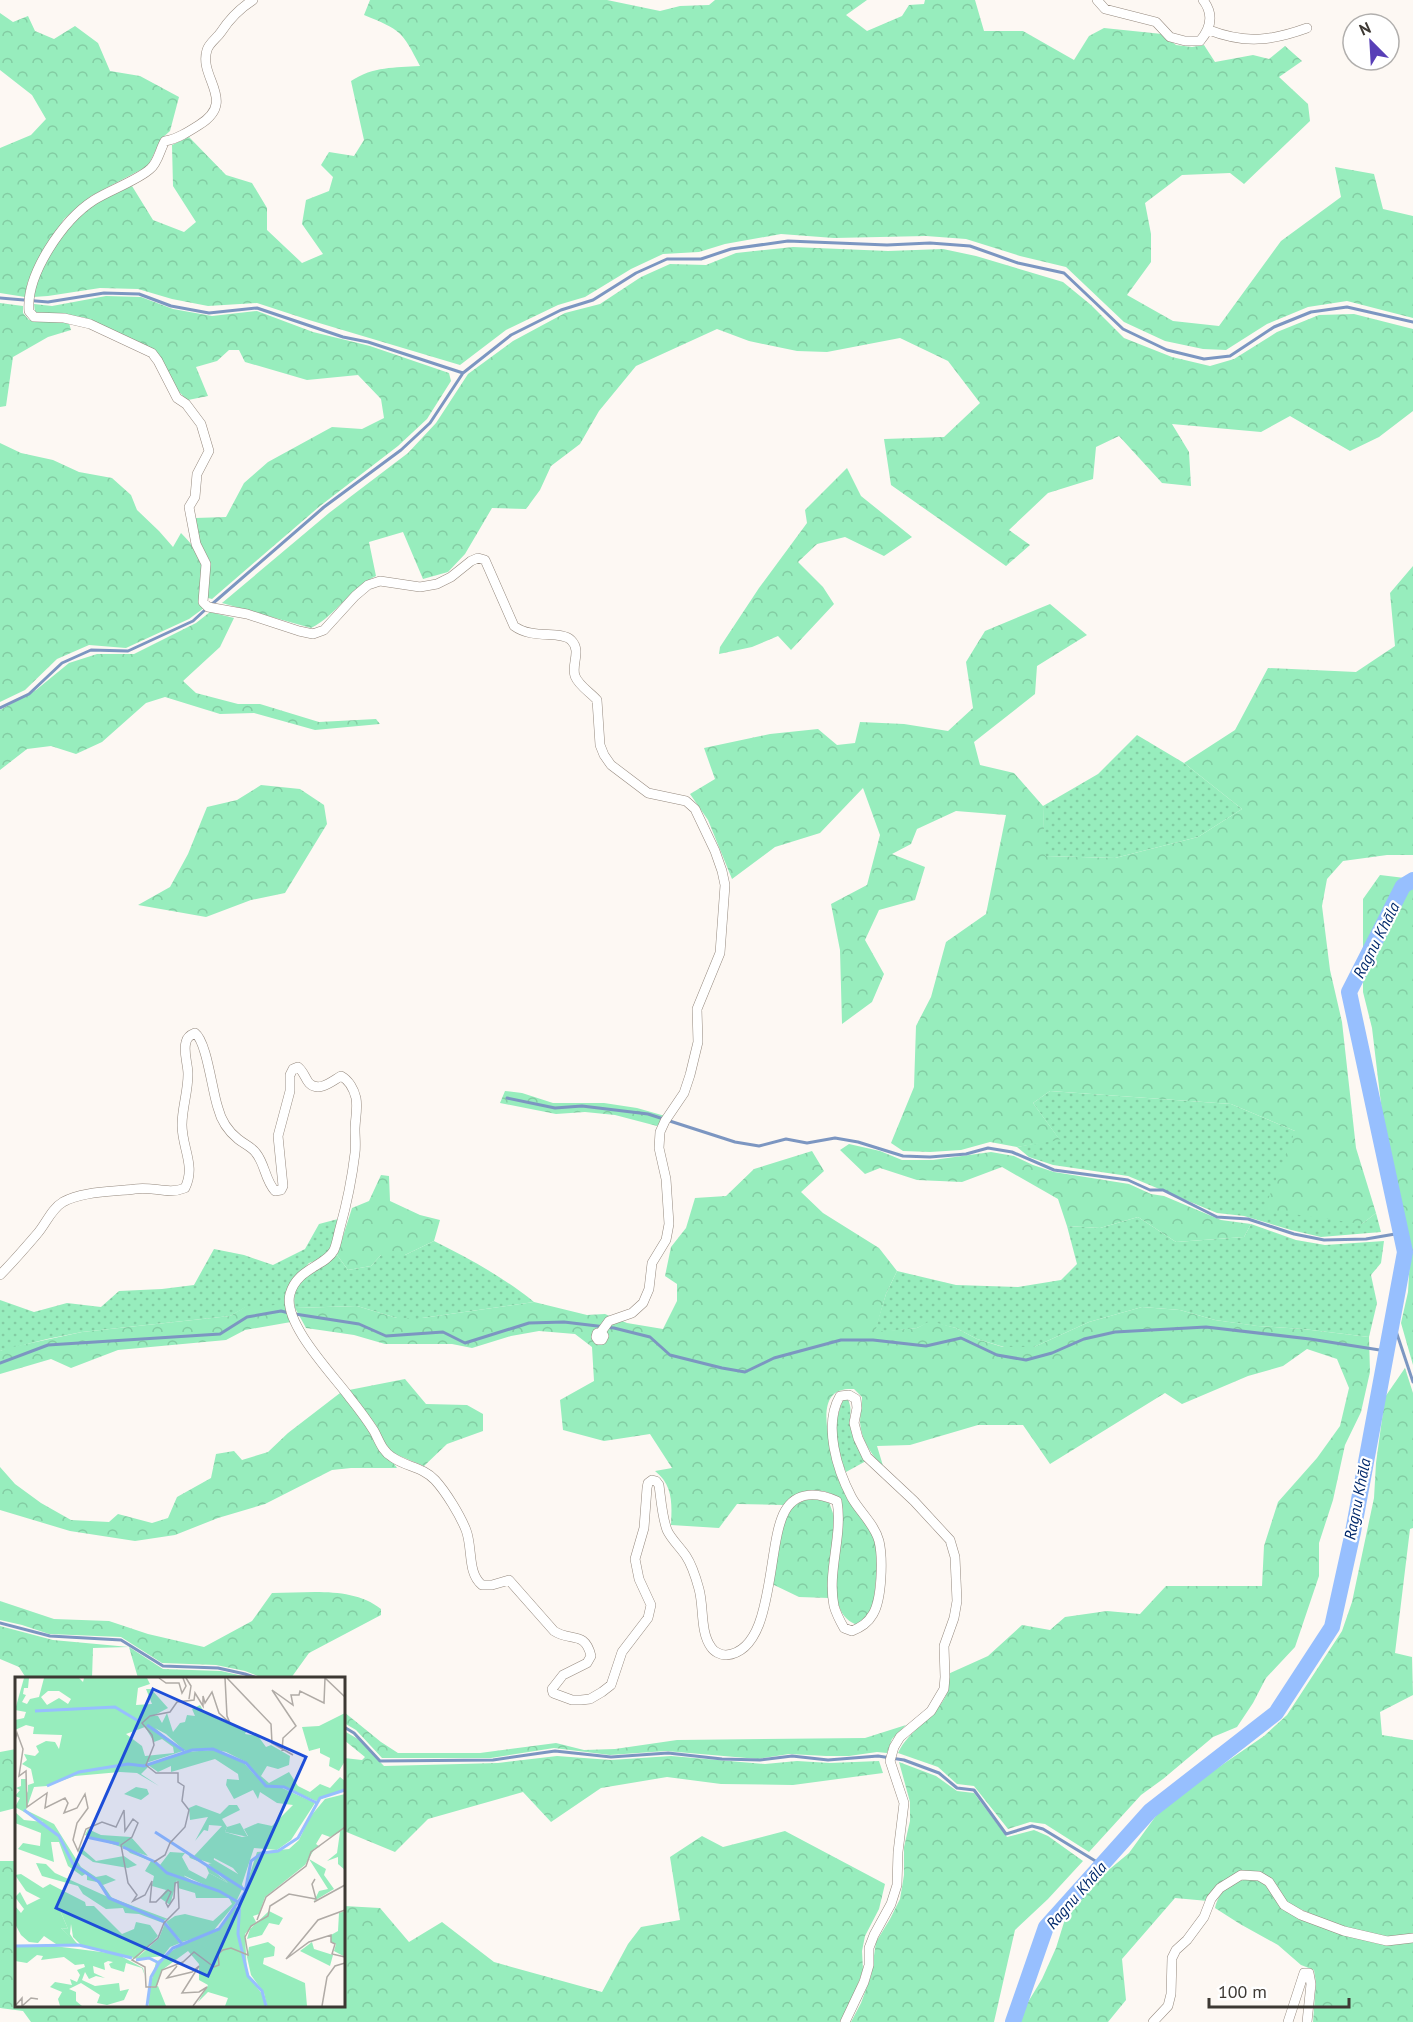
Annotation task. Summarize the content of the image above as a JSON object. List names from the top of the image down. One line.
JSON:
{"water":["Ragnu Khāla"],"scale_bar":"100 m","north":"top left"}
